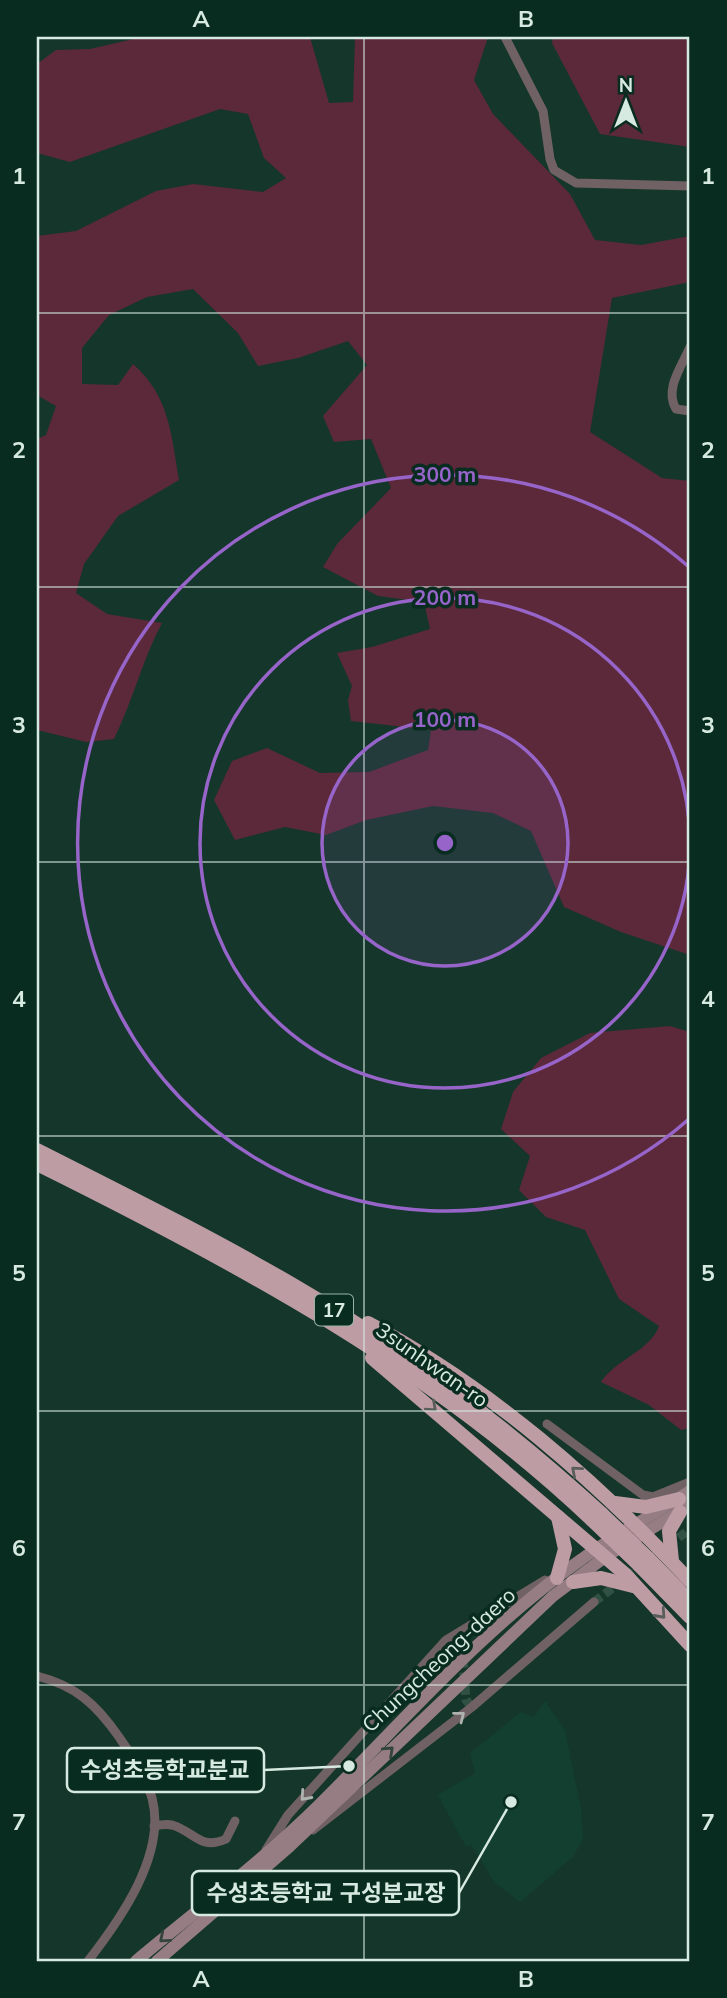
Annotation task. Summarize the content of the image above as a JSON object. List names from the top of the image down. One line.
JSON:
{"streets":{"highway":["17","3sunhwan-ro"],"main road":["Chungcheong-daero"]},"places":["수성초등학교분교","수성초등학교 구성분교장"],"north":"top","grid":{"columns":["A","B"],"rows":["1","2","3","4","5","6","7"]},"rings":["300 m","200 m","100 m"]}
